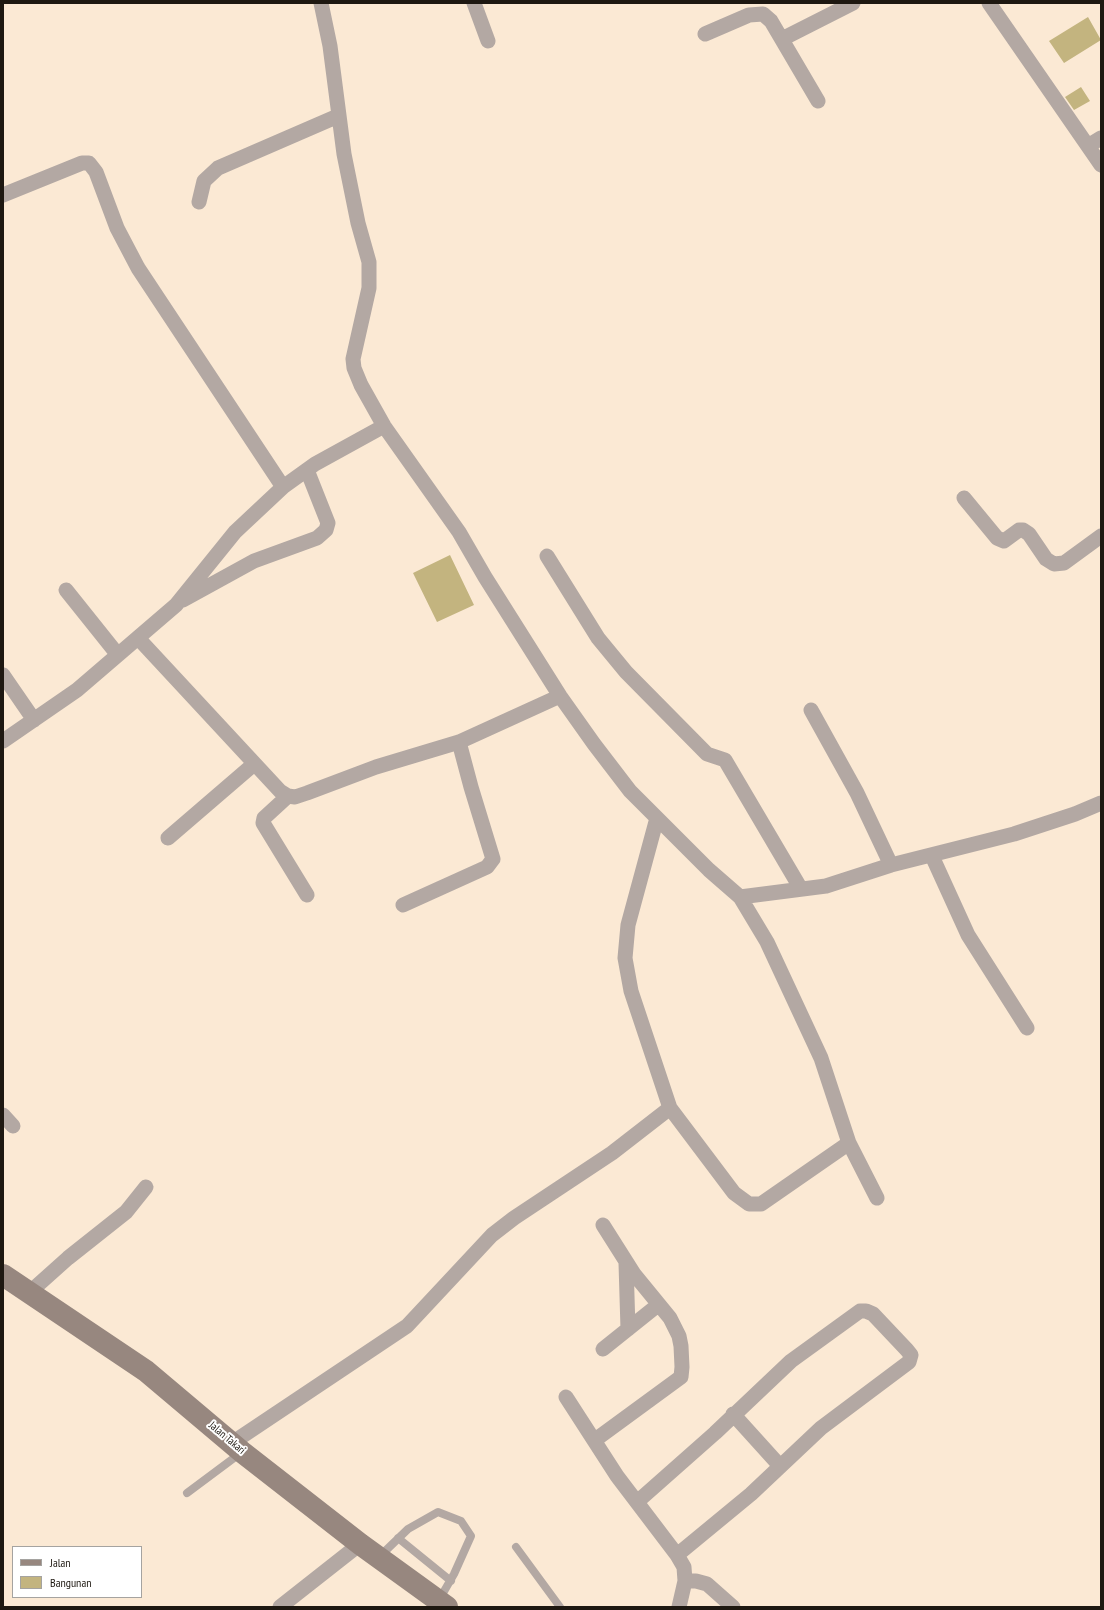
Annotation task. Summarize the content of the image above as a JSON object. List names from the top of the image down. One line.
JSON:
{"streets":{"street":["Jalan Takari"]},"legend":["Jalan","Bangunan"]}
